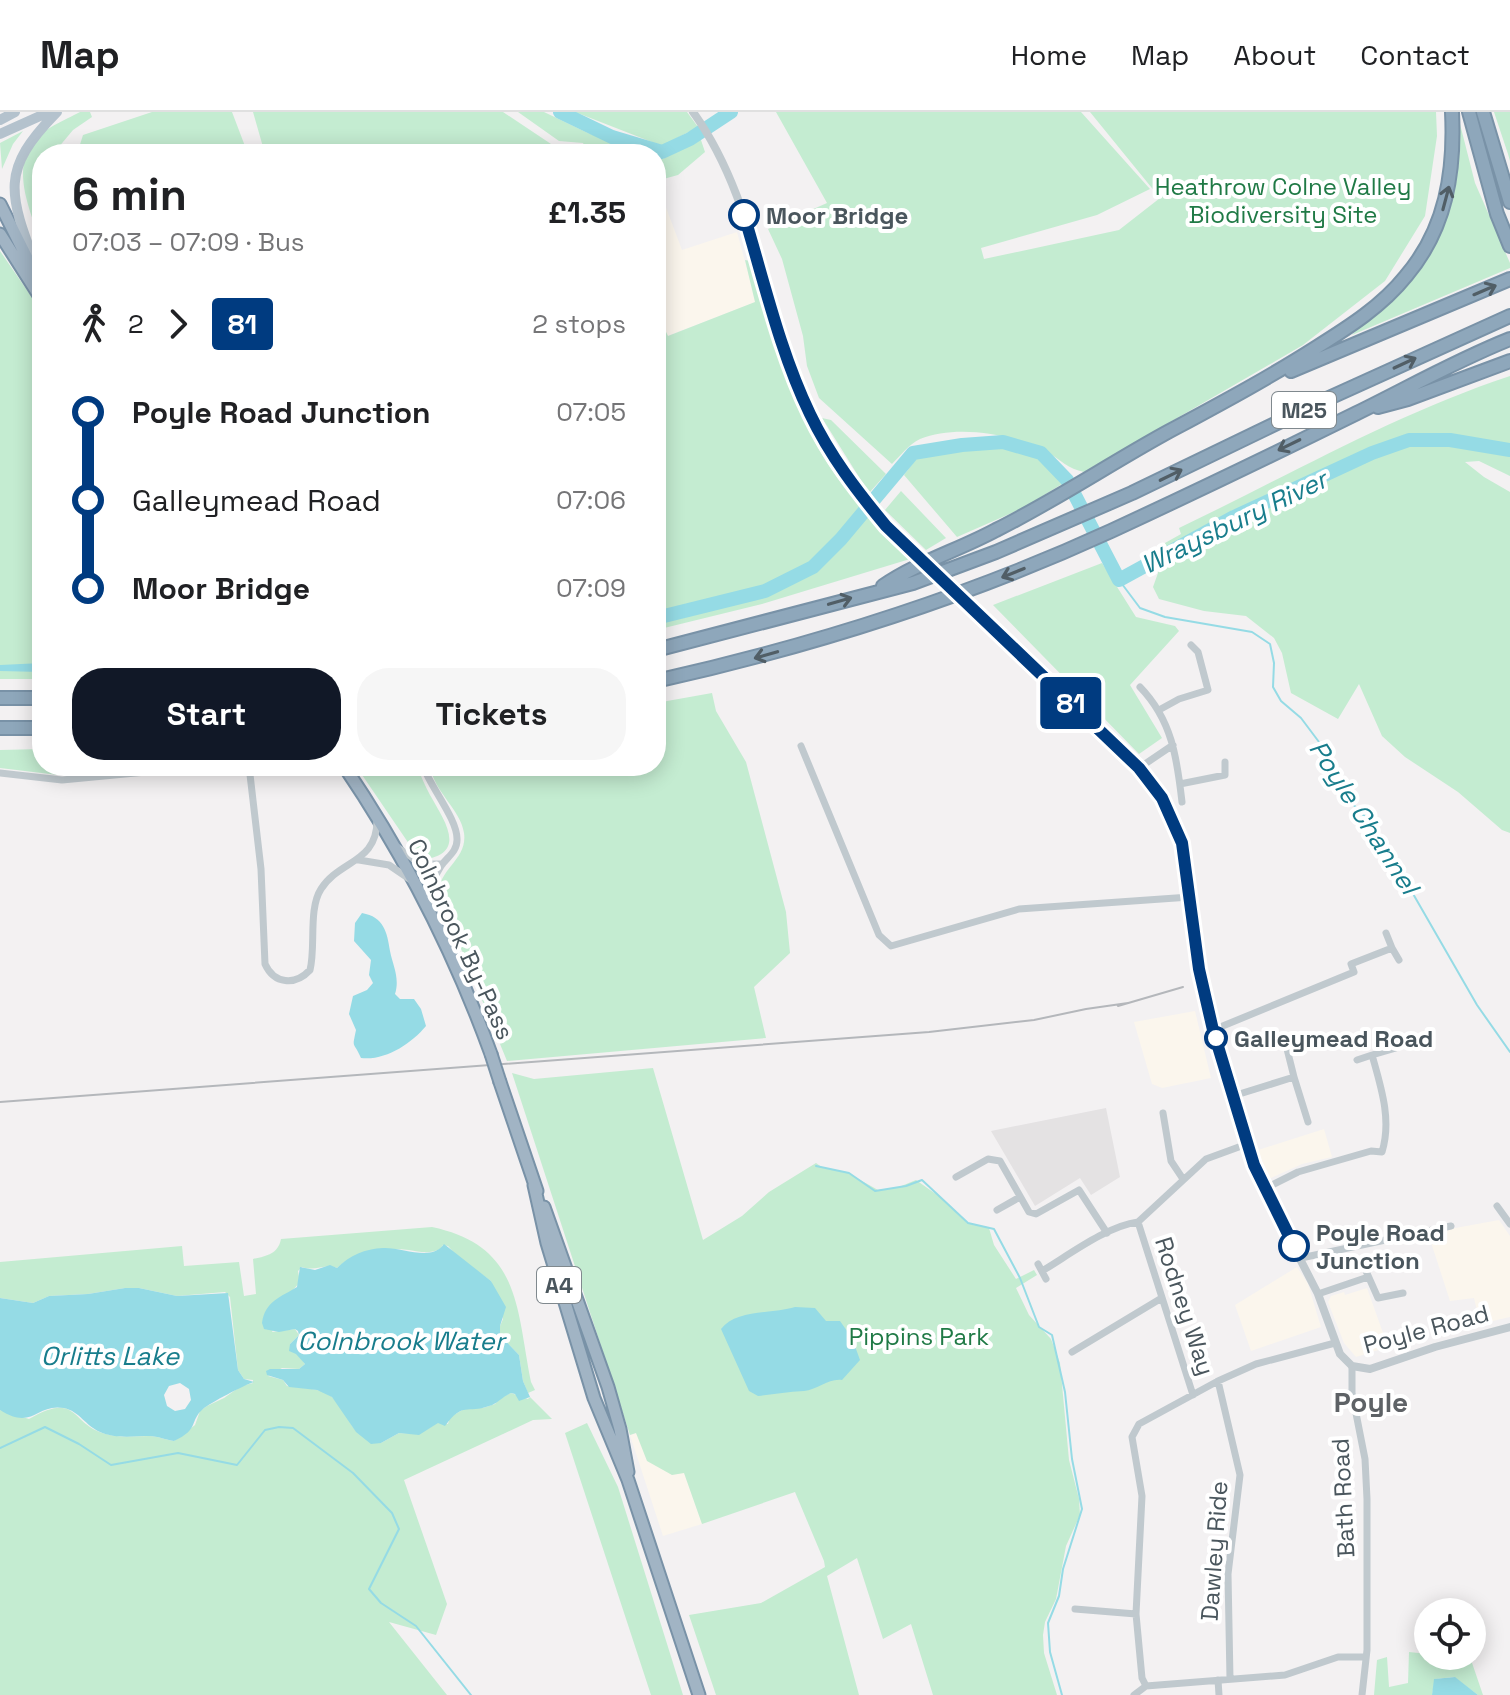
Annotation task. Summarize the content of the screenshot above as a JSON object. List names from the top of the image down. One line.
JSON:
{"streets":{"highway":["M25","Colnbrook By-Pass","A4"],"street":["Rodney Way","Poyle Road","Bath Road","Dawley Ride"]},"crossings":[["Poyle Road","Bath Road"]],"districts":["Poyle"],"water":["Wraysbury River","Poyle Channel","Colnbrook Water","Orlitts Lake"],"parks":["Heathrow Colne Valley Biodiversity Site","Pippins Park"],"places":["Moor Bridge","Galleymead Road","Poyle Road Junction"],"lines":["bus line 81"],"page":{"header":"Map","nav":["Home","Map","About","Contact"],"on_map":"81","heading":["6 min","07:03 – 07:09 · Bus","£1.35"],"legs":["2","81","2 stops"],"list":[{"name":"Poyle Road Junction","value":"07:05"},{"name":"Galleymead Road","value":"07:06"},{"name":"Moor Bridge","value":"07:09"}],"buttons":["Start","Tickets"]}}
